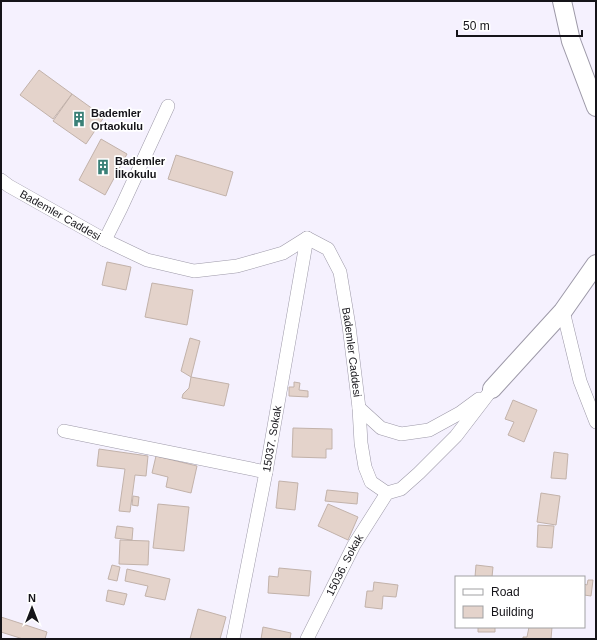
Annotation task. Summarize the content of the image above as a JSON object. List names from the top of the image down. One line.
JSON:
{"streets":{"street":["Bademler Caddesi","15037. Sokak","15036. Sokak"]},"crossings":[["Bademler Caddesi","15037. Sokak"],["Bademler Caddesi","15036. Sokak"]],"places":{"building":["Bademler Ortaokulu","Bademler İlkokulu"]},"legend":["Road","Building"],"scale_bar":"50 m","north":"top"}
